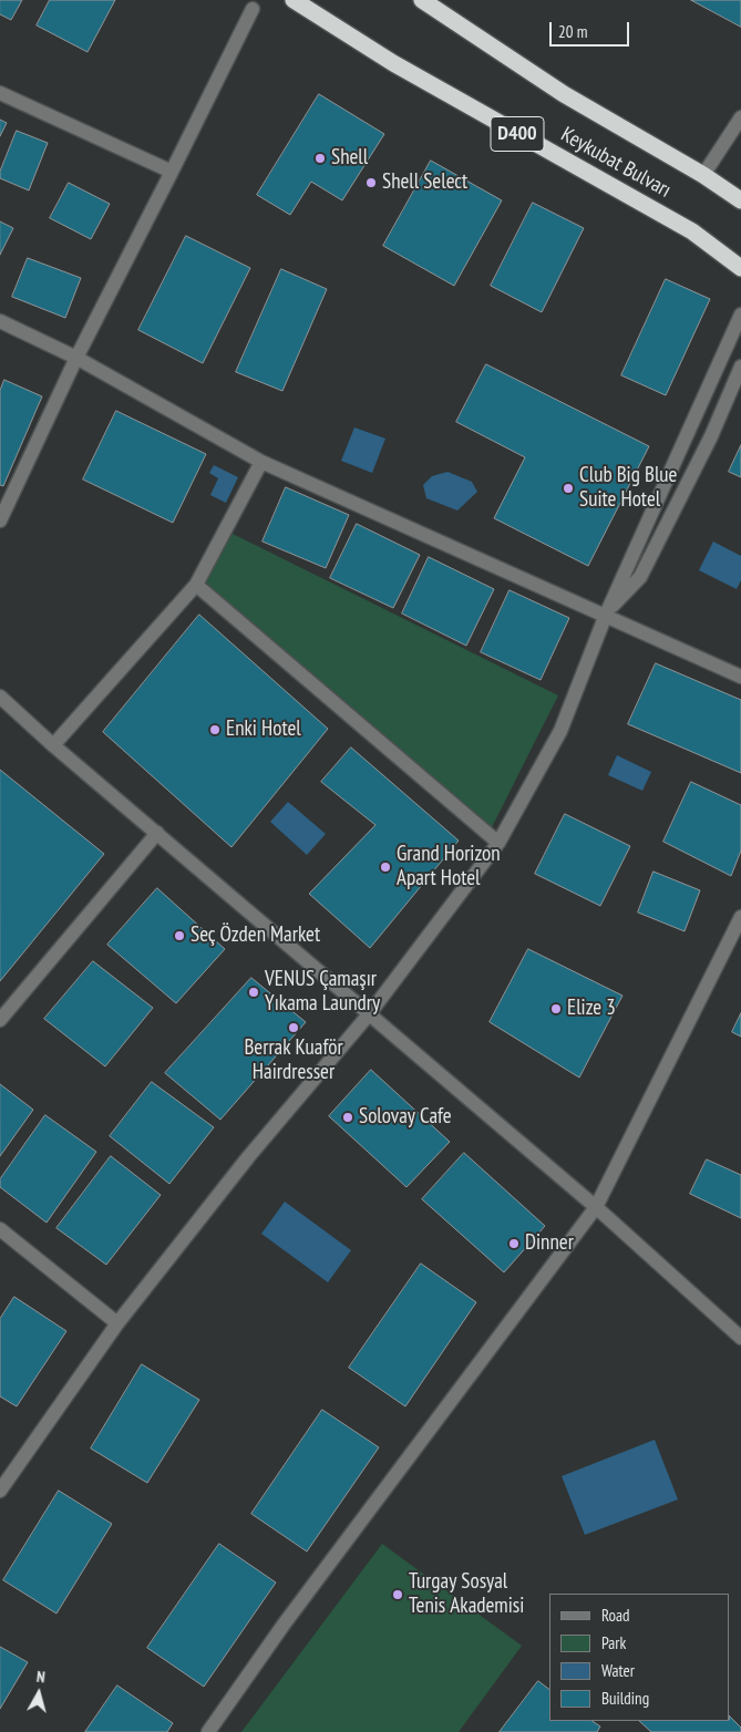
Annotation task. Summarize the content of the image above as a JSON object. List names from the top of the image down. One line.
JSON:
{"streets":{"highway":["D400","Keykubat Bulvarı"]},"places":["Shell","Shell Select","Club Big Blue Suite Hotel","Enki Hotel","Grand Horizon Apart Hotel","Seç Özden Market","VENUS Çamaşır Yıkama Laundry","Elize 3","Berrak Kuaför Hairdresser","Solovay Cafe","Dinner","Turgay Sosyal Tenis Akademisi"],"legend":["Road","Park","Water","Building"],"scale_bar":"20 m","north":"top"}
